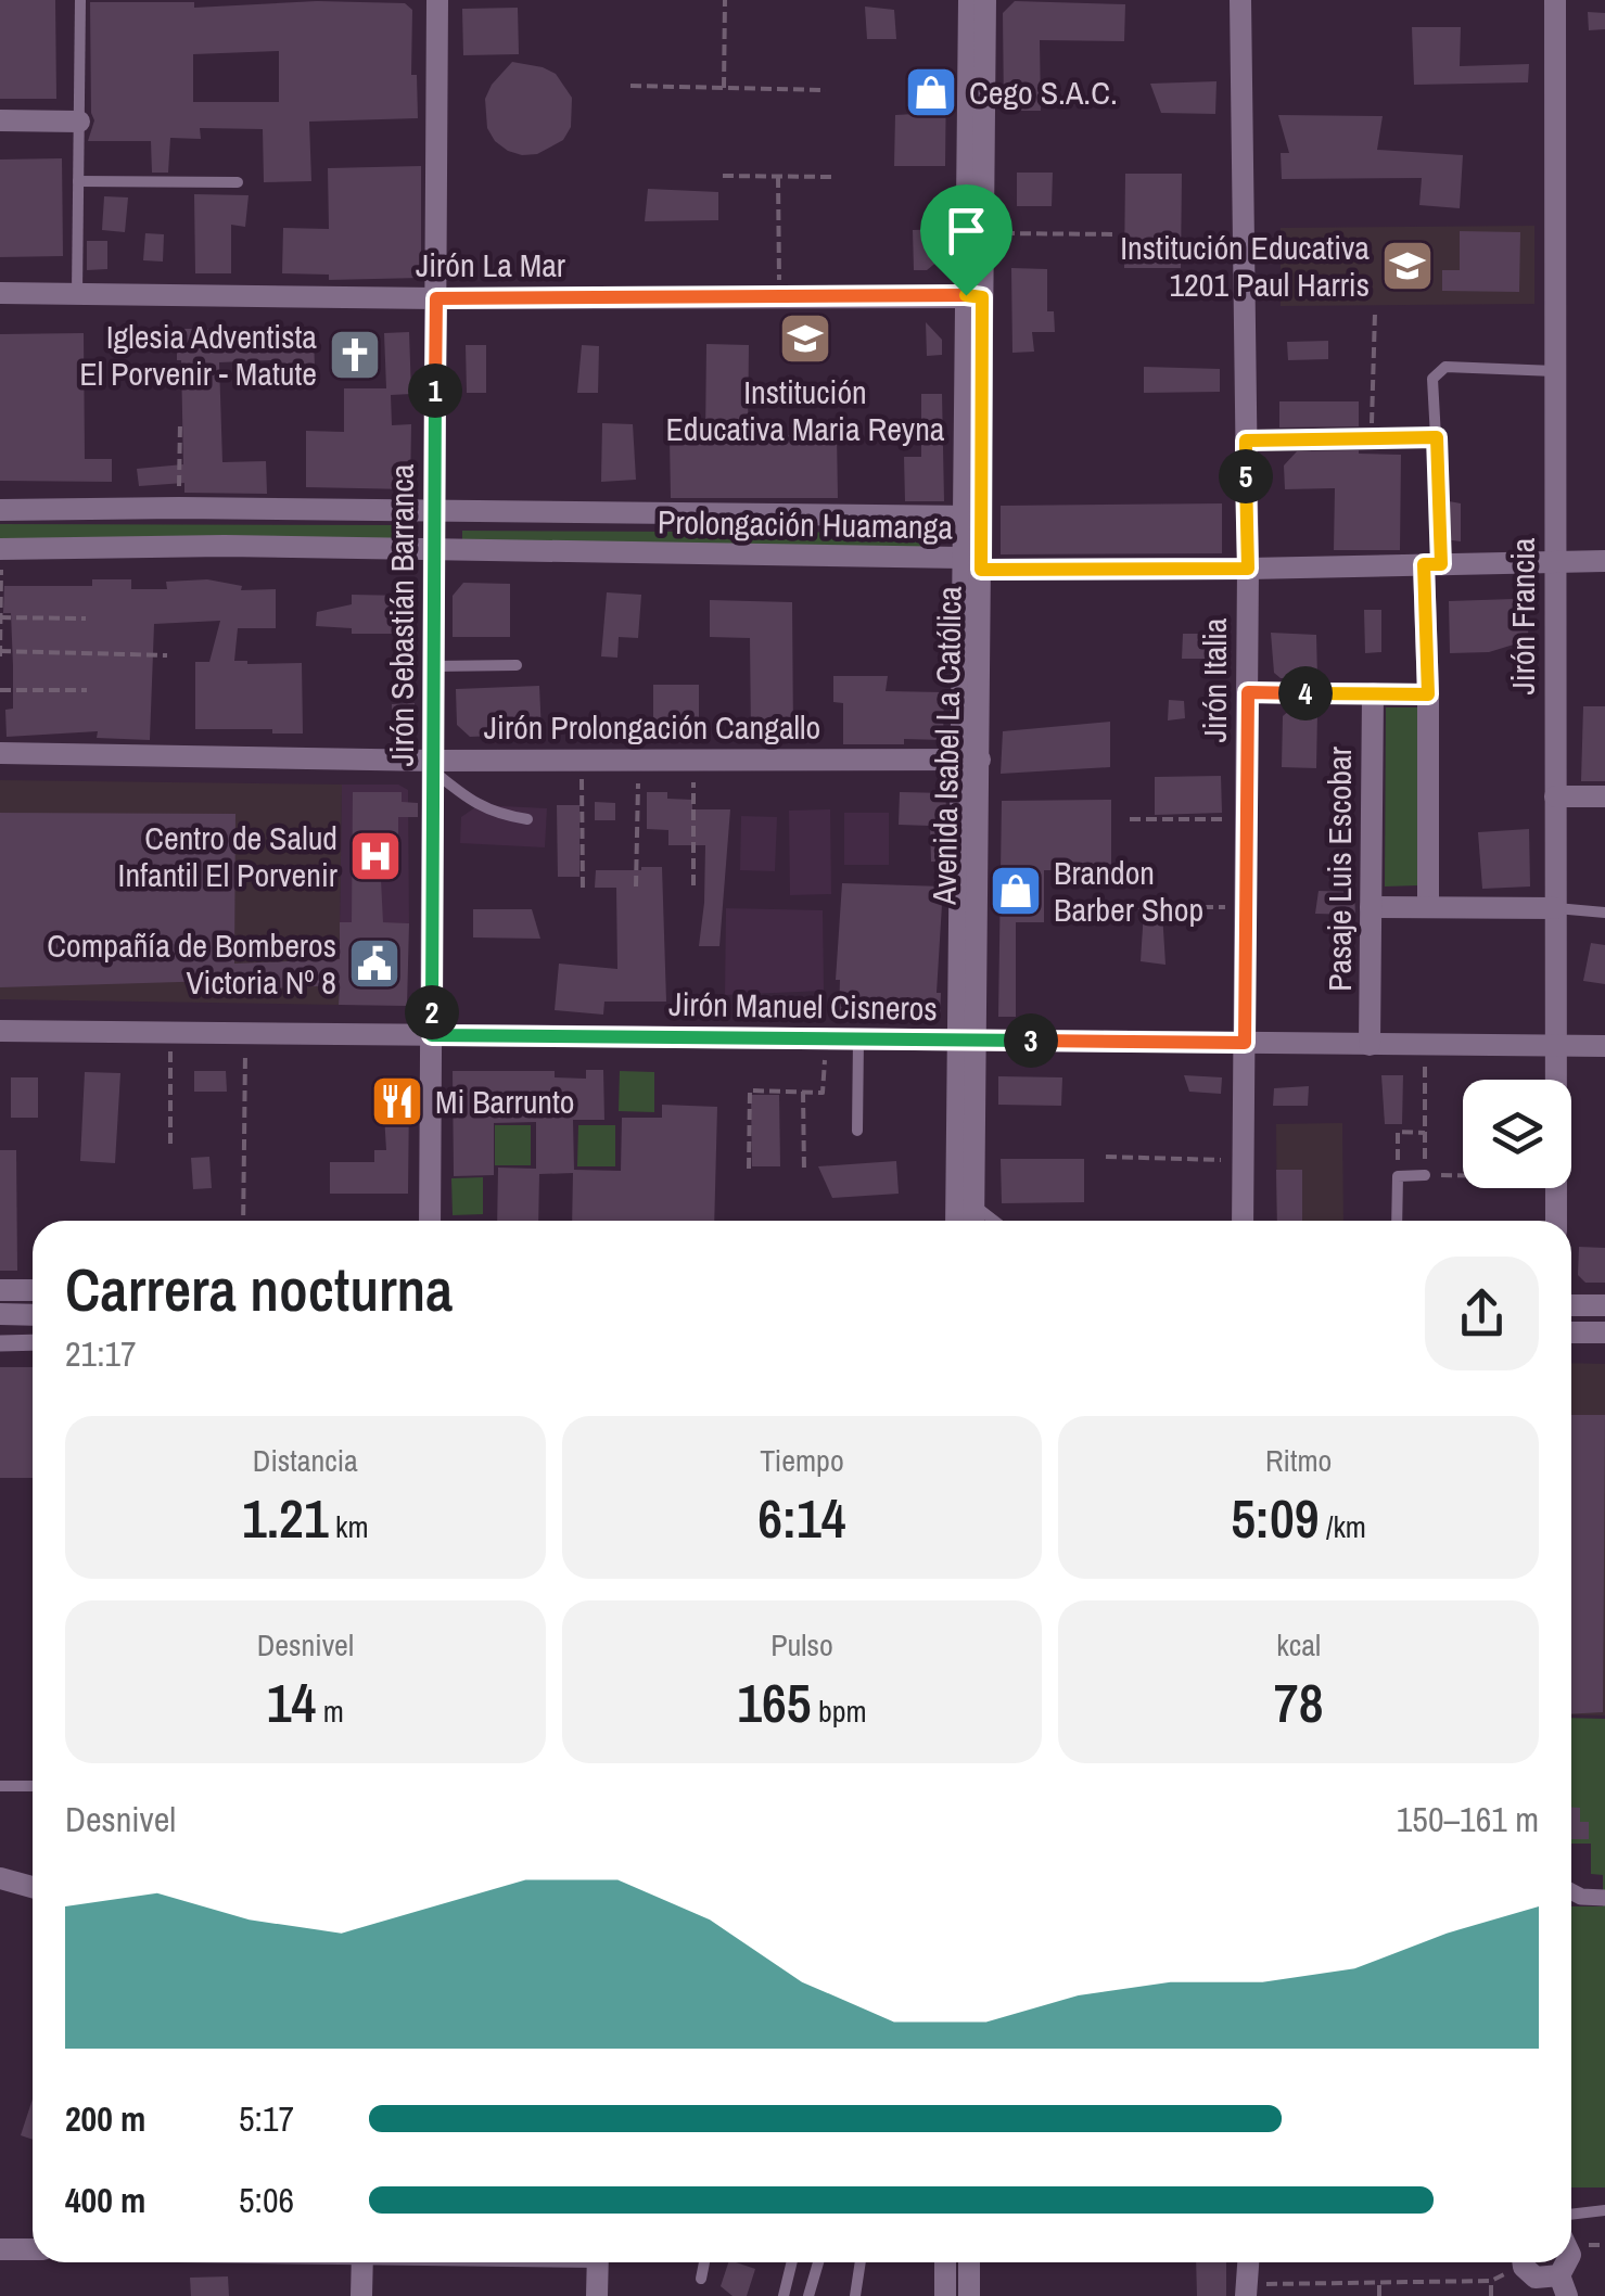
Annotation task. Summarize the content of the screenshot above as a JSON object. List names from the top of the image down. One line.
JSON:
{"streets":{"street":["Jirón La Mar","Prolongación Huamanga","Jirón Sebastián Barranca","Jirón Francia","Jirón Italia","Jirón Prolongación Cangallo","Avenida Isabel La Católica","Pasaje Luis Escobar","Jirón Manuel Cisneros"]},"crossings":[["Jirón La Mar","Jirón Sebastián Barranca"],["Jirón La Mar","Avenida Isabel La Católica"],["Prolongación Huamanga","Jirón Sebastián Barranca"],["Prolongación Huamanga","Jirón Francia"],["Prolongación Huamanga","Jirón Italia"],["Prolongación Huamanga","Avenida Isabel La Católica"],["Jirón Sebastián Barranca","Jirón Prolongación Cangallo"],["Jirón Sebastián Barranca","Jirón Manuel Cisneros"],["Jirón Francia","Jirón Manuel Cisneros"],["Jirón Italia","Jirón Manuel Cisneros"],["Jirón Prolongación Cangallo","Avenida Isabel La Católica"],["Avenida Isabel La Católica","Jirón Manuel Cisneros"],["Pasaje Luis Escobar","Jirón Manuel Cisneros"]],"places":{"shop":["Cego S.A.C.","Brandon Barber Shop"],"school or university":["Institución Educativa 1201 Paul Harris","Institución Educativa Maria Reyna"],"church":["Iglesia Adventista El Porvenir - Matute"],"hospital":["Centro de Salud Infantil El Porvenir"],"public building":["Compañía de Bomberos Victoria Nº 8"],"restaurant":["Mi Barrunto"]},"page":{"pins":["1","5","4","2","3"],"heading":["Carrera nocturna","21:17"],"stats":[["Distancia","1.21 km"],["Tiempo","6:14"],["Ritmo","5:09 /km"],["Desnivel","14 m"],["Pulso","165 bpm"],["kcal","78"]],"chart":["Desnivel","150–161 m"],"list":[{"name":"200 m","note":"5:17"},{"name":"400 m","note":"5:06"}]}}
